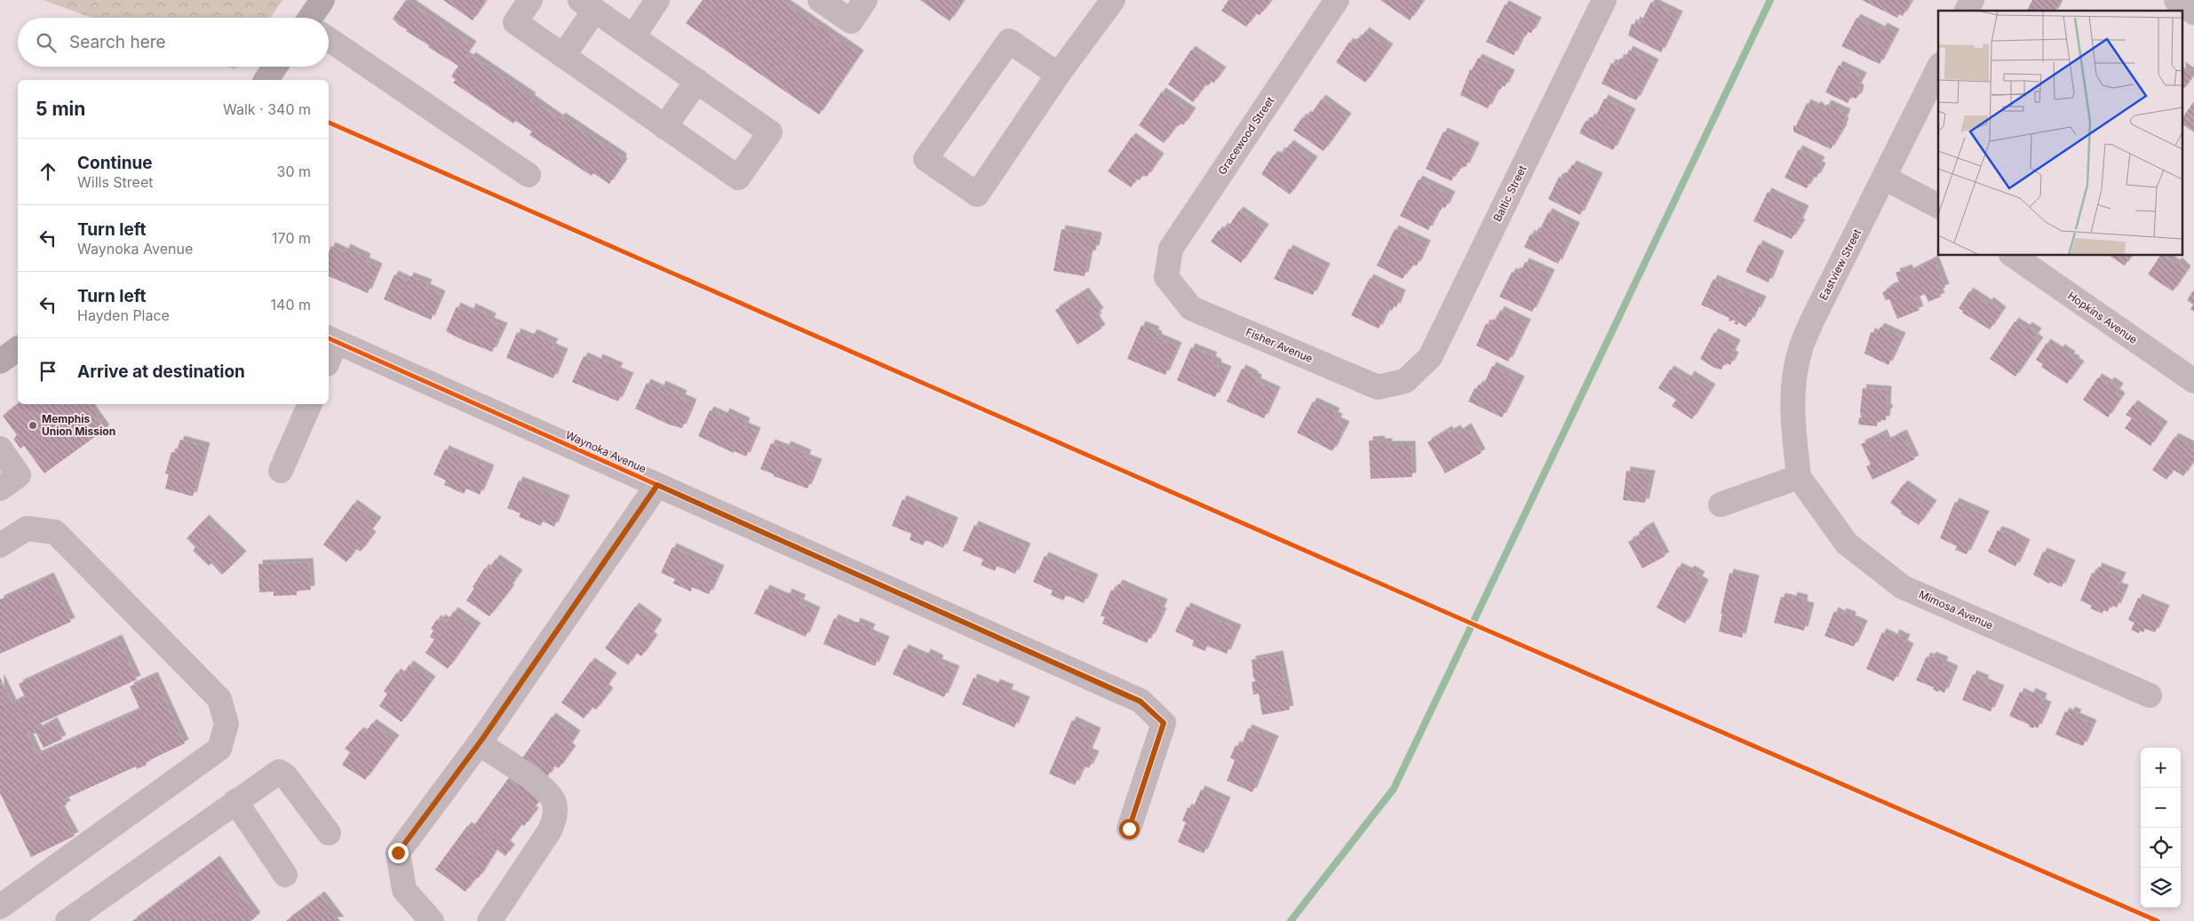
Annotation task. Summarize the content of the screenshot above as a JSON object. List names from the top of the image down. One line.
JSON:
{"streets":{"street":["Gracewood Street","Baltic Street","Eastview Street","Hopkins Avenue","Fisher Avenue","Waynoka Avenue","Mimosa Avenue"]},"crossings":[["Gracewood Street","Fisher Avenue"],["Baltic Street","Fisher Avenue"],["Eastview Street","Mimosa Avenue"]],"places":["Memphis Union Mission"],"page":{"search":"Search here","heading":["5 min","Walk · 340 m"],"list":[["Continue","Wills Street","30 m"],["Turn left","Waynoka Avenue","170 m"],["Turn left","Hayden Place","140 m"],"Arrive at destination"],"map_buttons":["+","−"]}}
